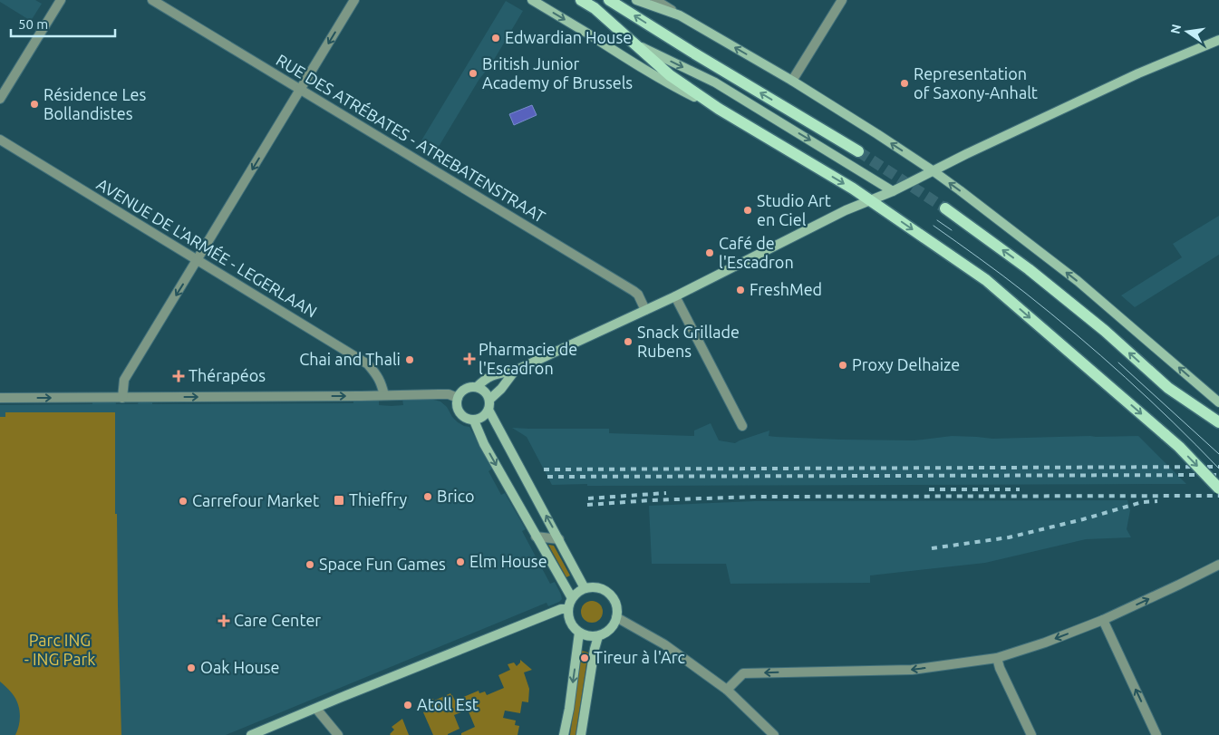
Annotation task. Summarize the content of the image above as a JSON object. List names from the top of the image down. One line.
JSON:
{"streets":{"street":["RUE DES ATRÉBATES - ATREBATENSTRAAT","AVENUE DE L'ARMÉE - LEGERLAAN"]},"parks":["Parc ING - ING Park"],"places":{"other":["Edwardian House","British Junior Academy of Brussels","Representation of Saxony-Anhalt","Résidence Les Bollandistes","Studio Art en Ciel","Café de l'Escadron","FreshMed","Snack Grillade Rubens","Chai and Thali","Proxy Delhaize","Brico","Carrefour Market","Elm House","Space Fun Games","Tireur à l'Arc","Oak House","Atoll Est"],"health":["Pharmacie de l'Escadron","Thérapéos","Care Center"],"transit":["Thieffry"]},"scale_bar":"50 m","north":"left"}
